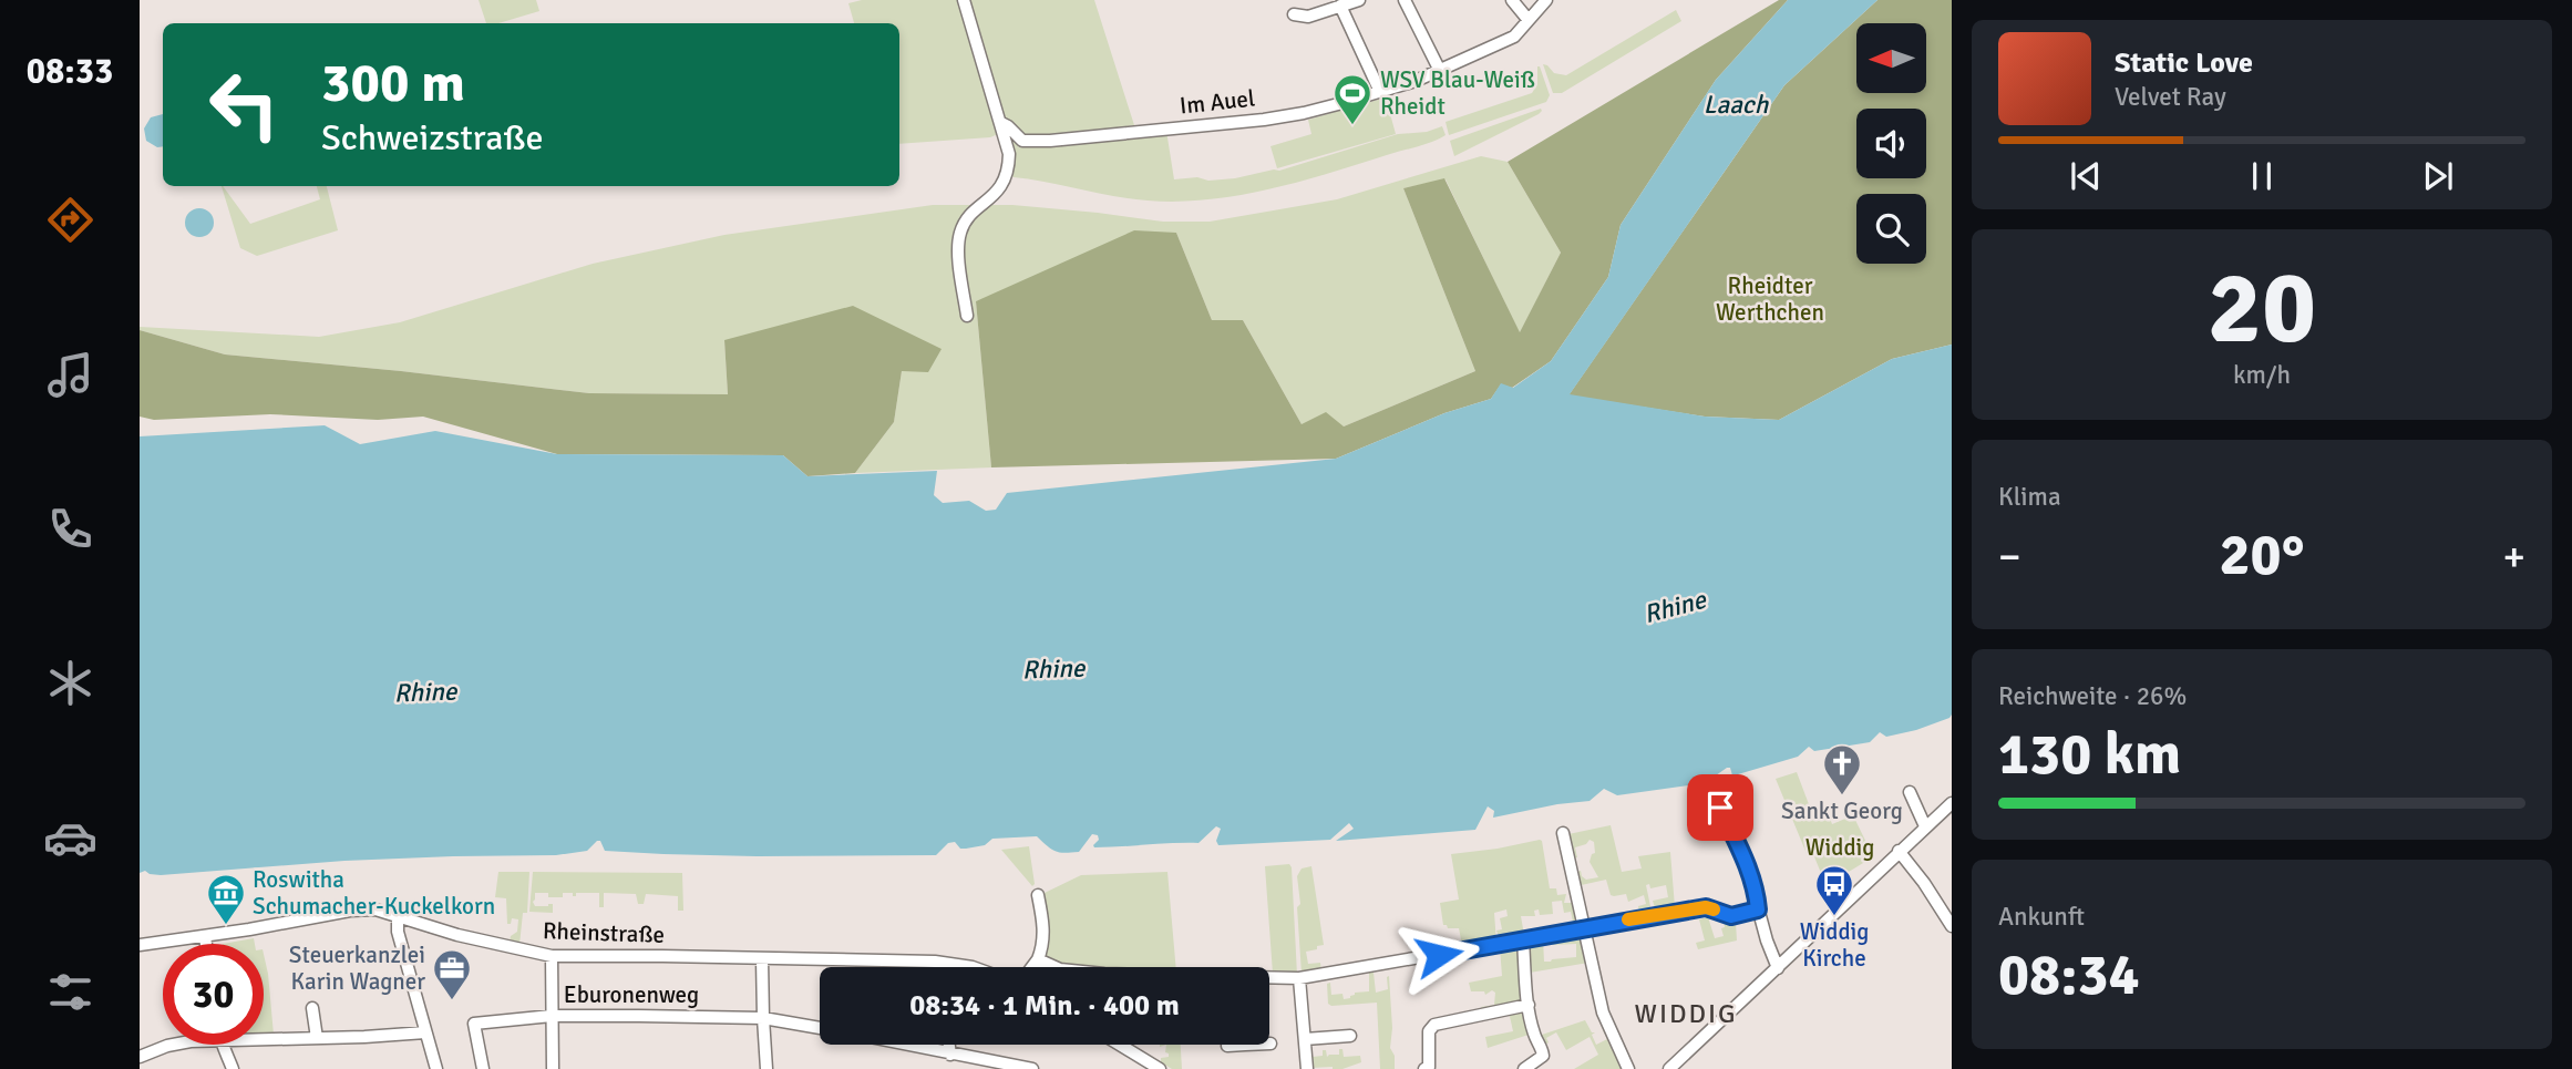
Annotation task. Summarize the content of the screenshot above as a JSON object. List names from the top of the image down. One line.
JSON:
{"streets":{"street":["Im Auel","Rheinstraße","Eburonenweg"]},"districts":["WIDDIG"],"water":["Laach","Rhine"],"parks":["Rheidter Werthchen","Widdig"],"places":{"sports":["WSV Blau-Weiß Rheidt"],"church":["Sankt Georg"],"bus stop":["Widdig Kirche"],"museum":["Roswitha Schumacher-Kuckelkorn"],"office":["Steuerkanzlei Karin Wagner"]},"north":"left","page":{"tabs":"08:33","turn":["300 m","Schweizstraße"],"song":["Static Love","Velvet Ray"],"tile":[["20","km/h"],"Klima",["Reichweite · 26%","130 km"],["Ankunft","08:34"]],"heat":["−","20°","+"],"limit":"30","trip":"08:34 · 1 Min. · 400 m"}}
